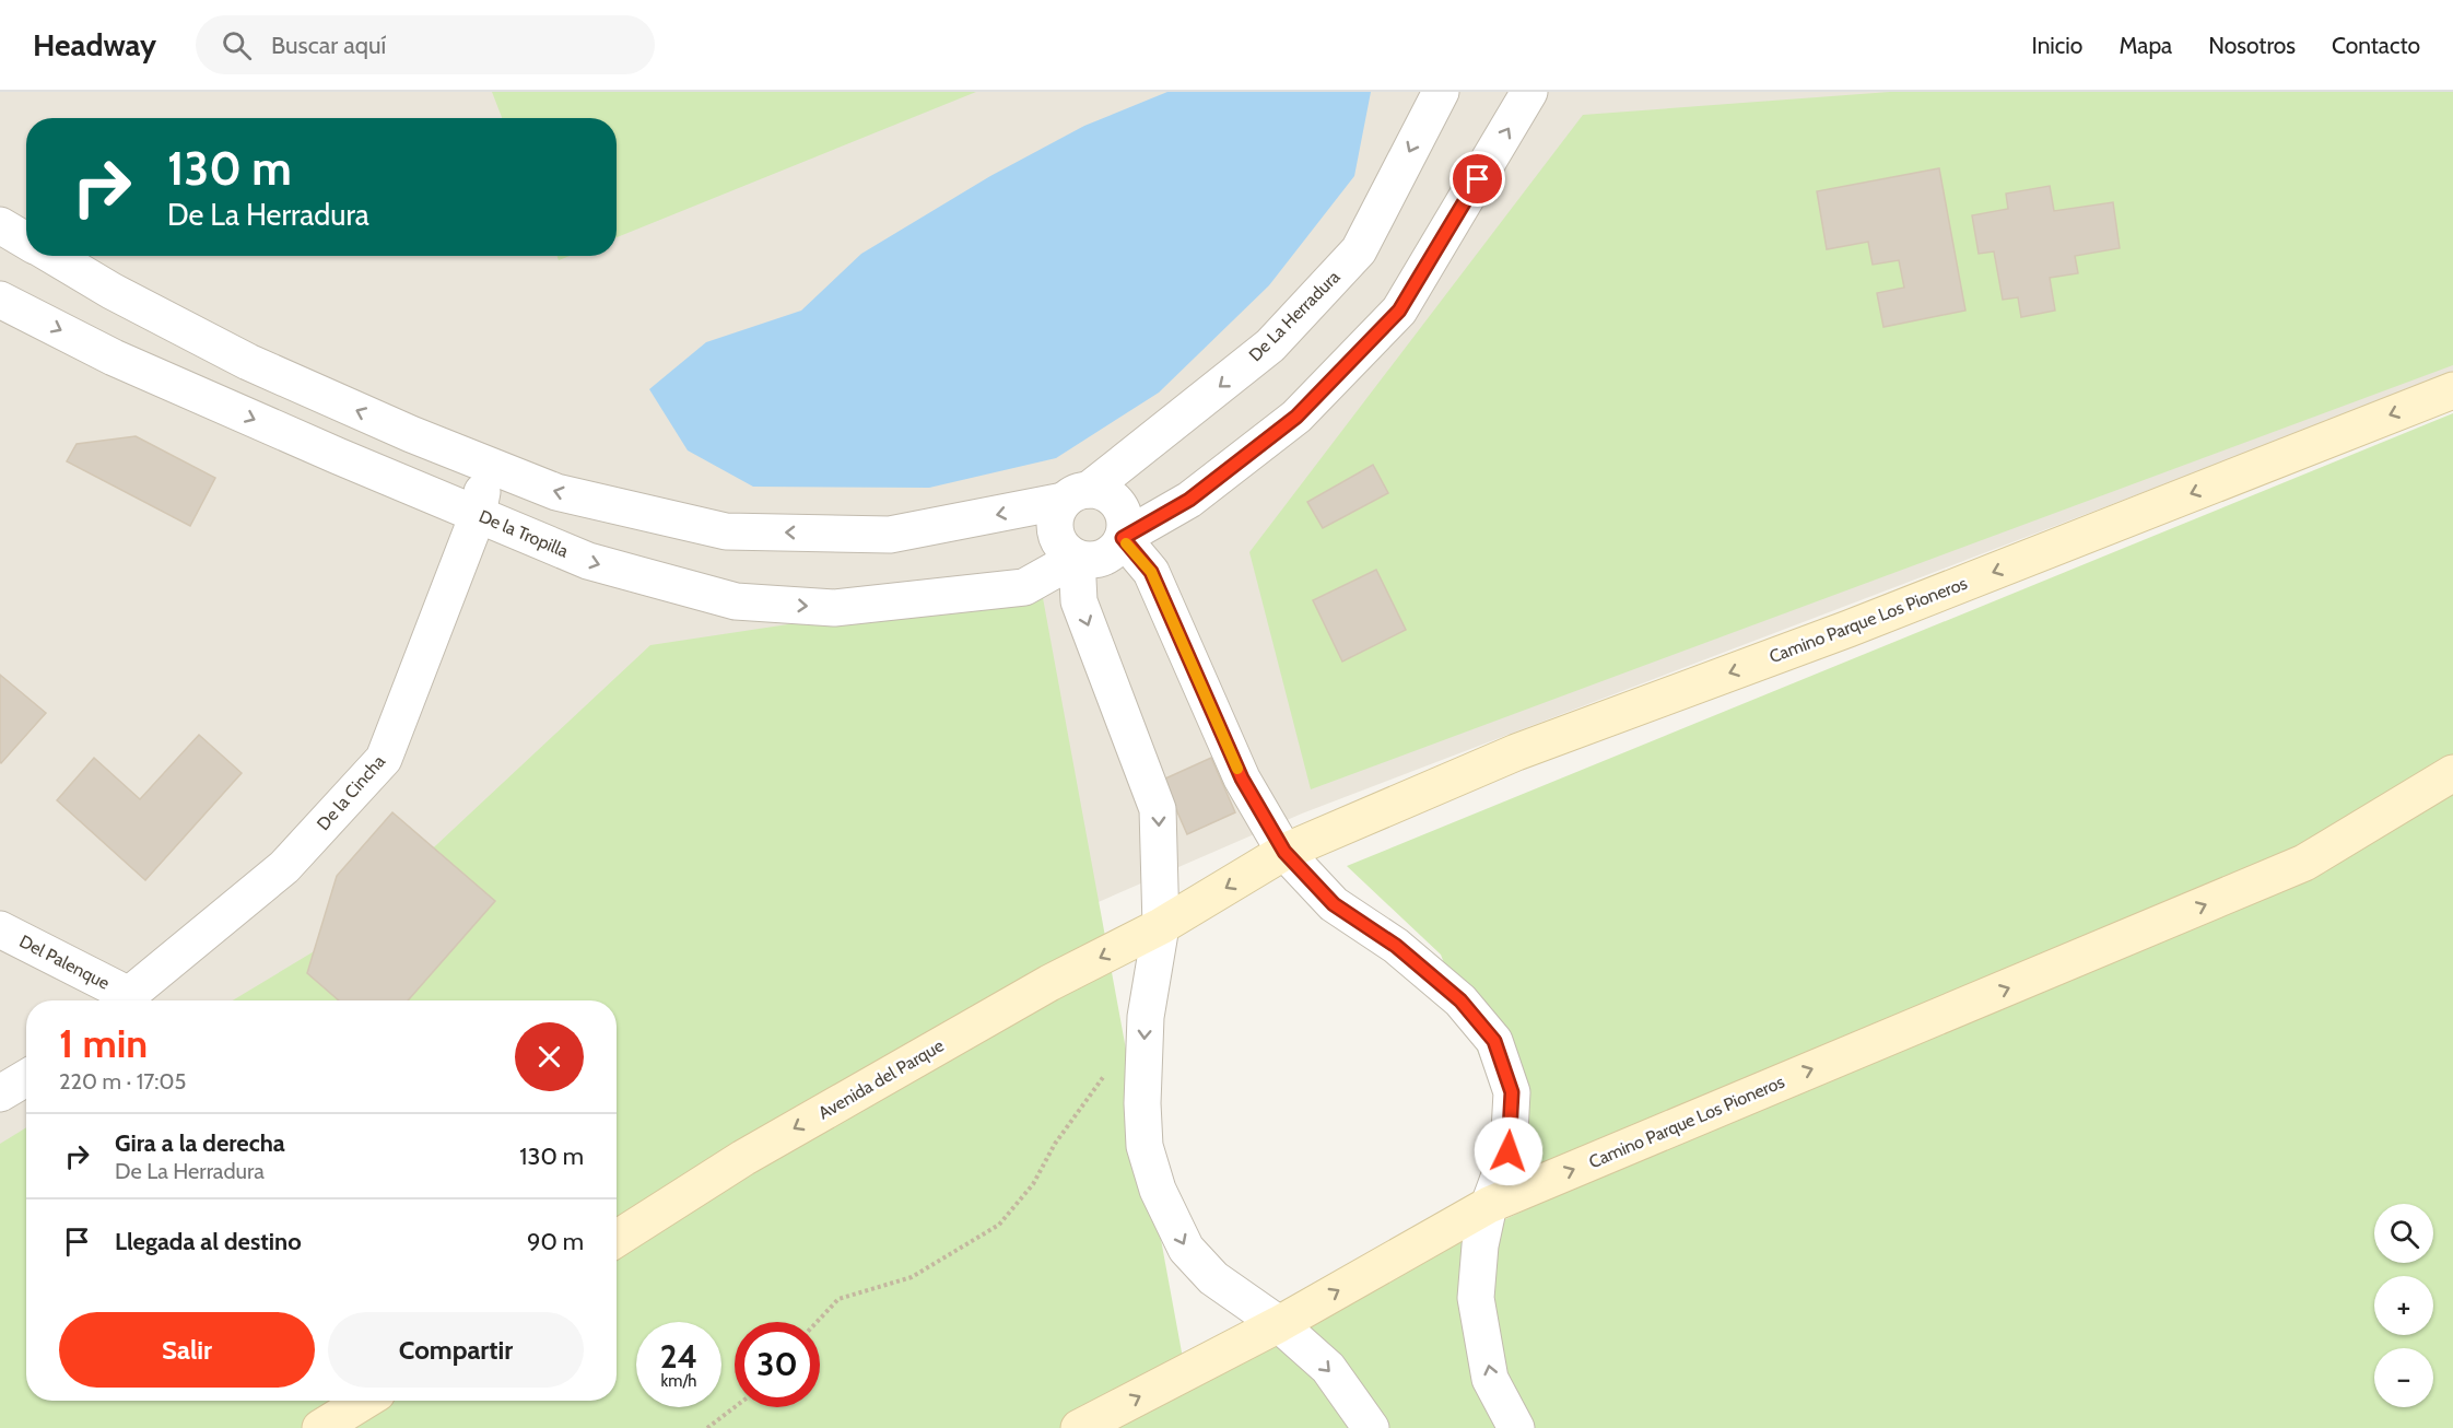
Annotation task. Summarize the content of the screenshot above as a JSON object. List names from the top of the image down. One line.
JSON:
{"streets":{"main road":["Camino Parque Los Pioneros","Avenida del Parque"],"street":["De La Herradura","De la Tropilla","De la Cincha","Del Palenque"]},"crossings":[["De La Herradura","De la Tropilla"],["De la Tropilla","De la Cincha"],["Camino Parque Los Pioneros","Avenida del Parque"]],"one_way":["Avenida del Parque"],"page":{"header":"Headway","search":"Buscar aquí","nav":["Inicio","Mapa","Nosotros","Contacto"],"turn":["130 m","De La Herradura"],"heading":["1 min","220 m · 17:05"],"list":[{"name":"Gira a la derecha","note":"De La Herradura","value":"130 m"},{"name":"Llegada al destino","value":"90 m"}],"map_buttons":["+","−"],"buttons":["Salir","Compartir"],"speed":"24 km/h","limit":"30"}}
